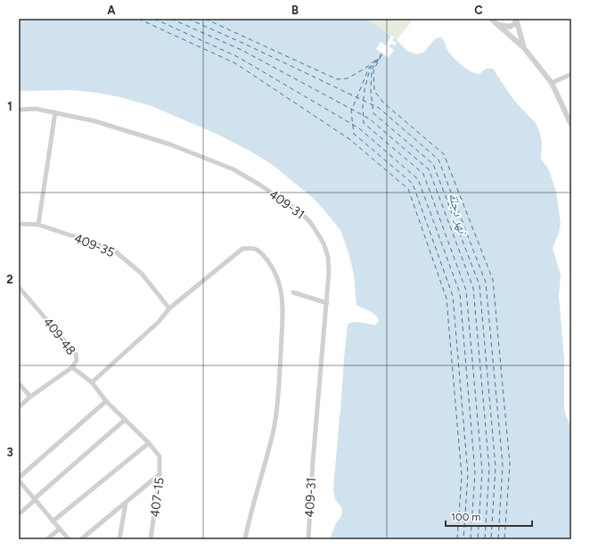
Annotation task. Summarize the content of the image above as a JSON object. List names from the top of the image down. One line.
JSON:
{"streets":{"street":["409-31","409-35","409-48","407-15"]},"crossings":[["409-48","407-15"]],"water":["نهر دجلة"],"scale_bar":"100 m","grid":{"columns":["A","B","C"],"rows":["1","2","3"]}}
